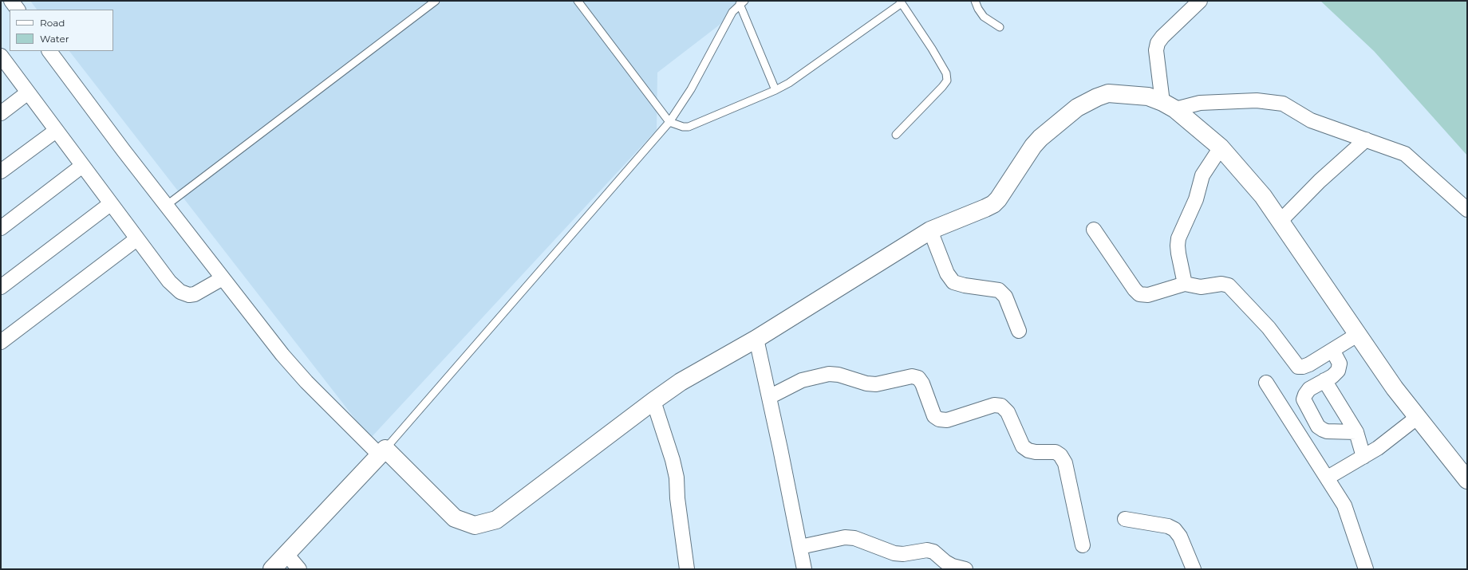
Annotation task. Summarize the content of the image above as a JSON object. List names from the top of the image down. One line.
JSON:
{"legend":["Road","Water"]}
